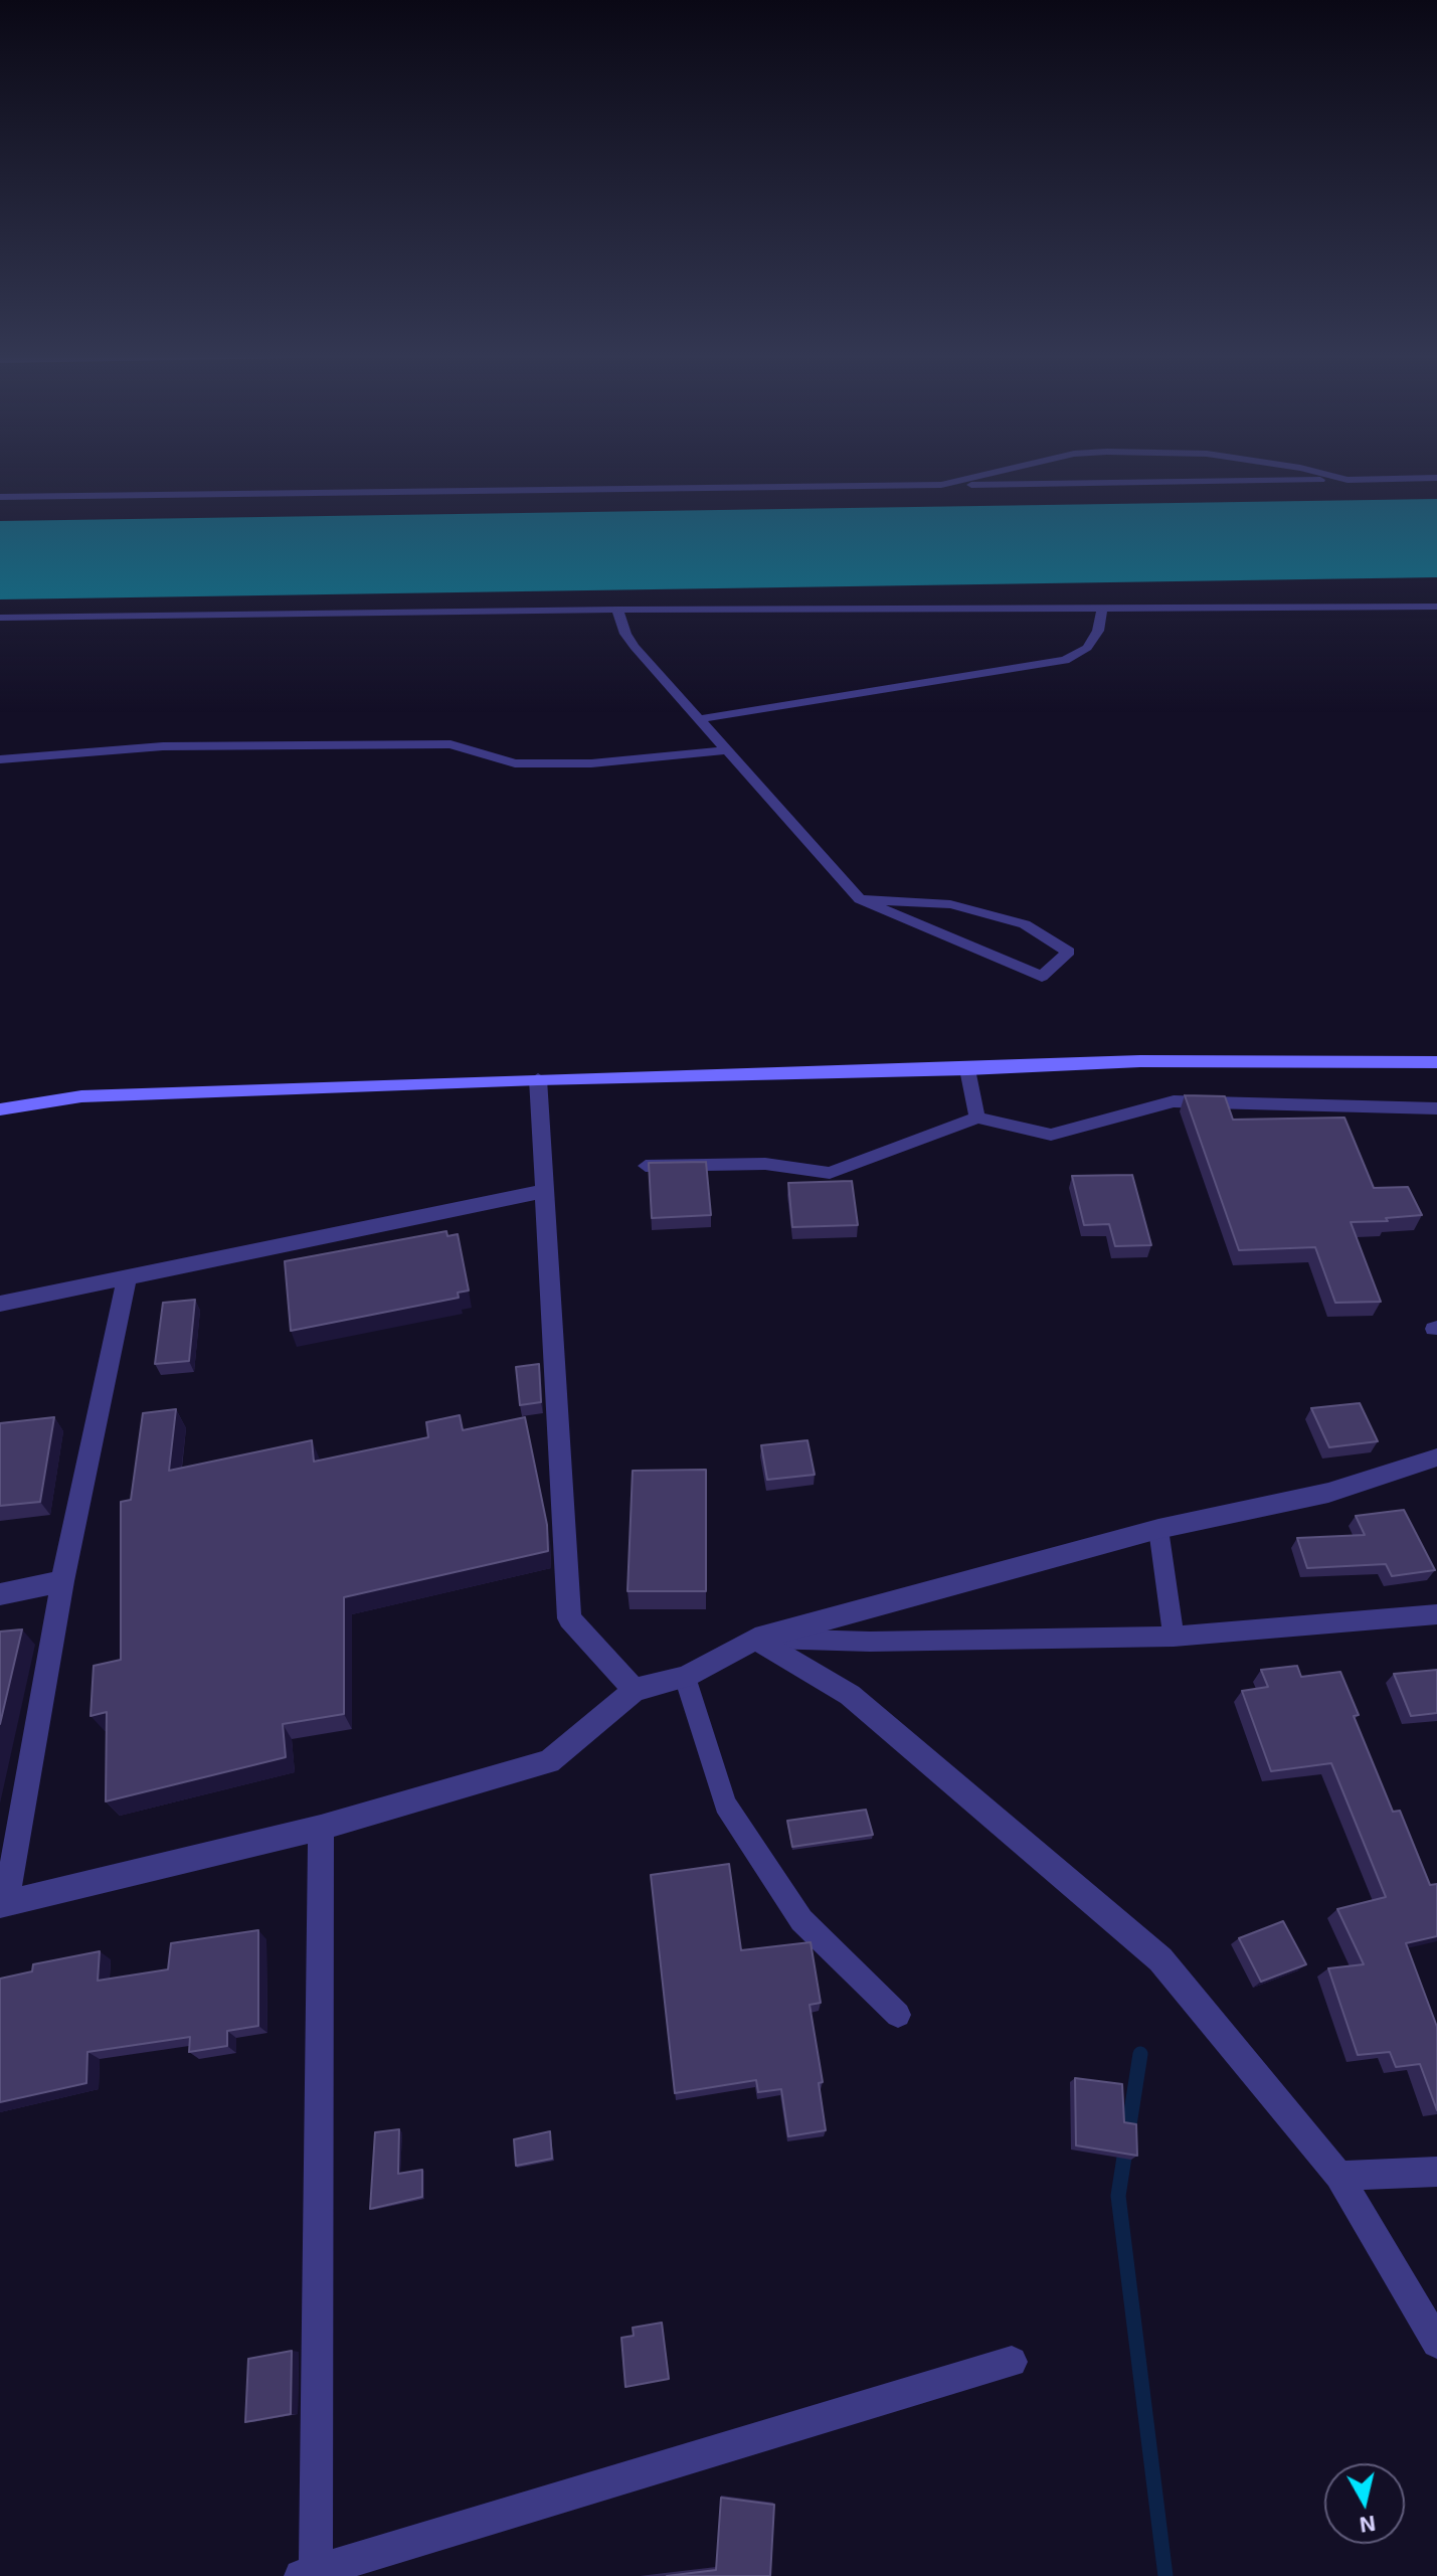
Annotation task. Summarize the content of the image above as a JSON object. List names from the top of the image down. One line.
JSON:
{"north":"bottom"}
